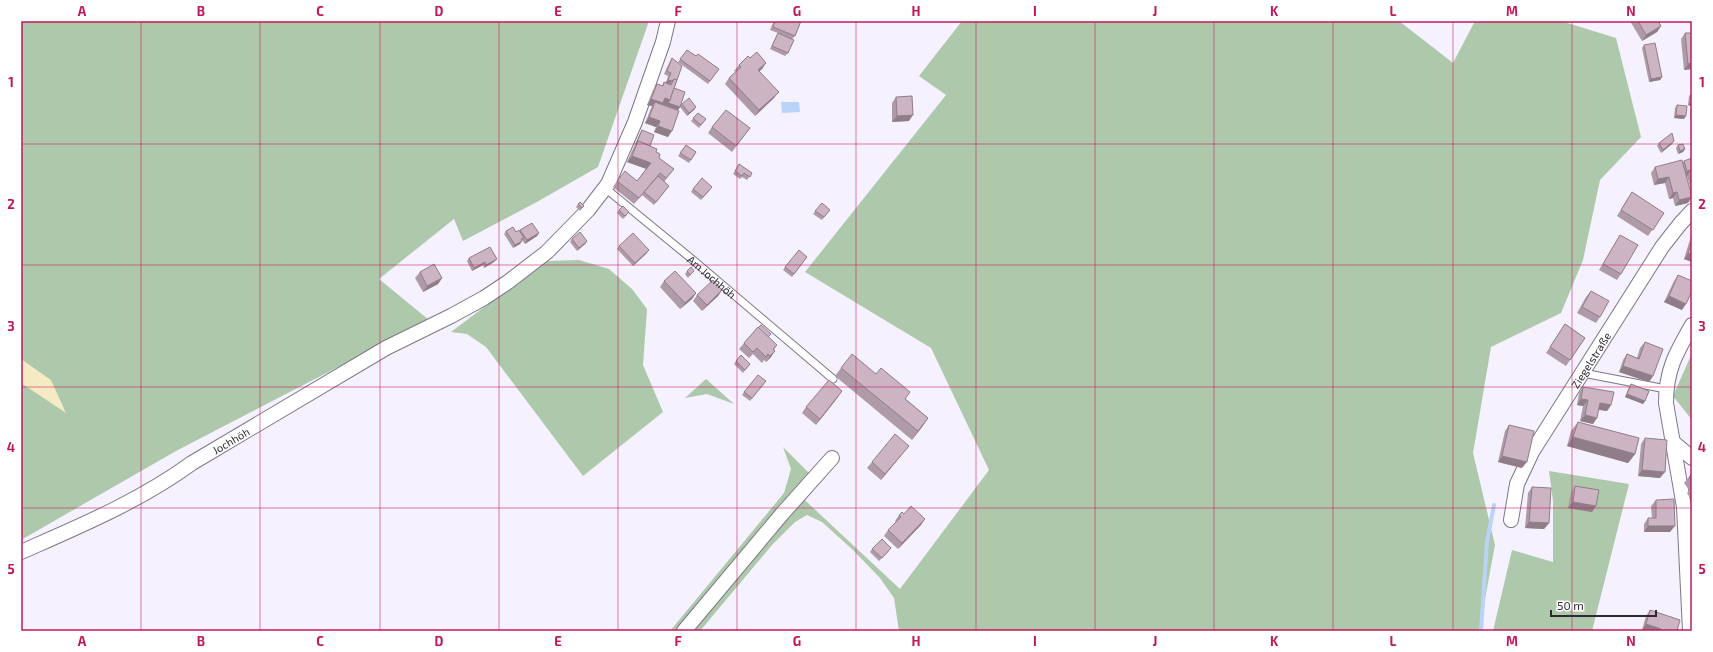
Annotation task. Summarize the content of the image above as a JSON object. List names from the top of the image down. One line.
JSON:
{"streets":{"street":["Ziegelstraße","Jochhöh"],"lane":["Am Jochhöh"]},"crossings":[["Am Jochhöh","Jochhöh"]],"scale_bar":"50 m","grid":{"columns":["A","B","C","D","E","F","G","H","I","J","K","L","M","N"],"rows":["1","2","3","4","5"]}}
